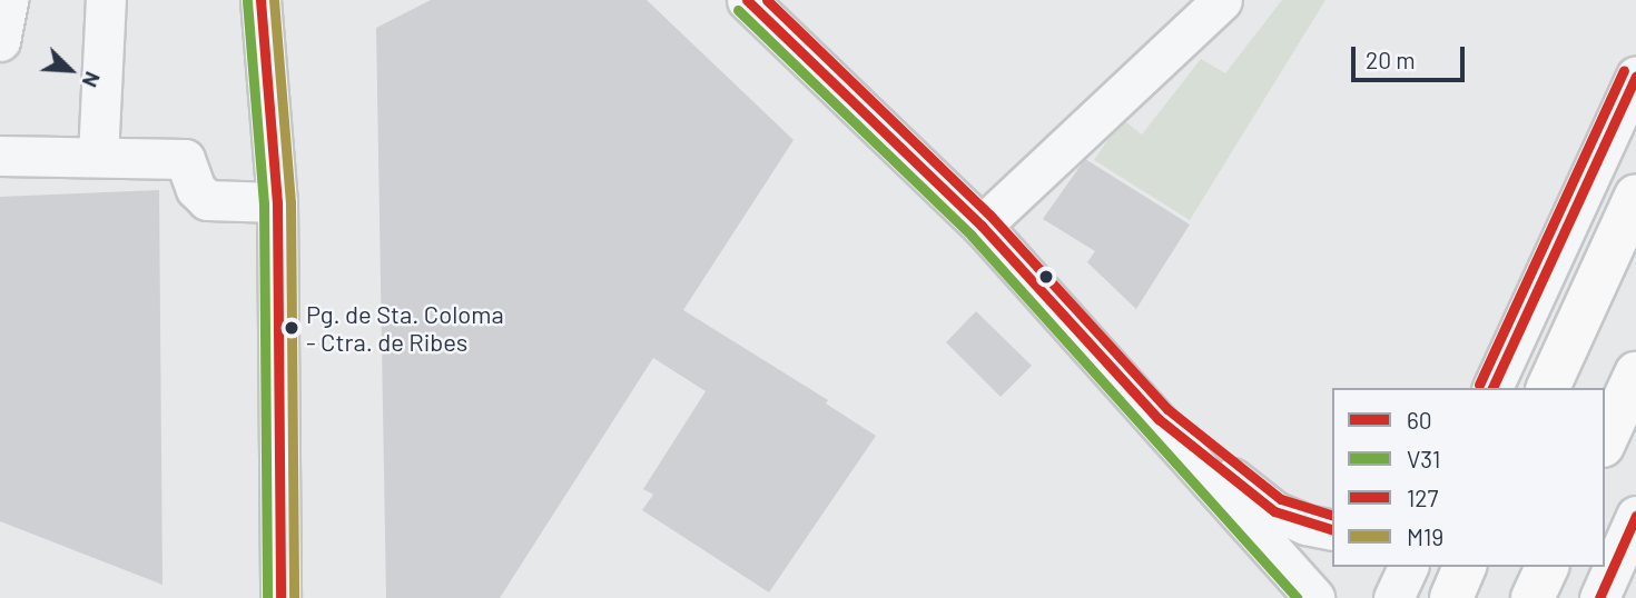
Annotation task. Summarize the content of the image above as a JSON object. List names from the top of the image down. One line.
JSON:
{"places":["Pg. de Sta. Coloma - Ctra. de Ribes"],"lines":["transit line 60","transit line 127","transit line M19","transit line V31"],"legend":["60","V31","127","M19"],"scale_bar":"20 m","north":"bottom right"}
